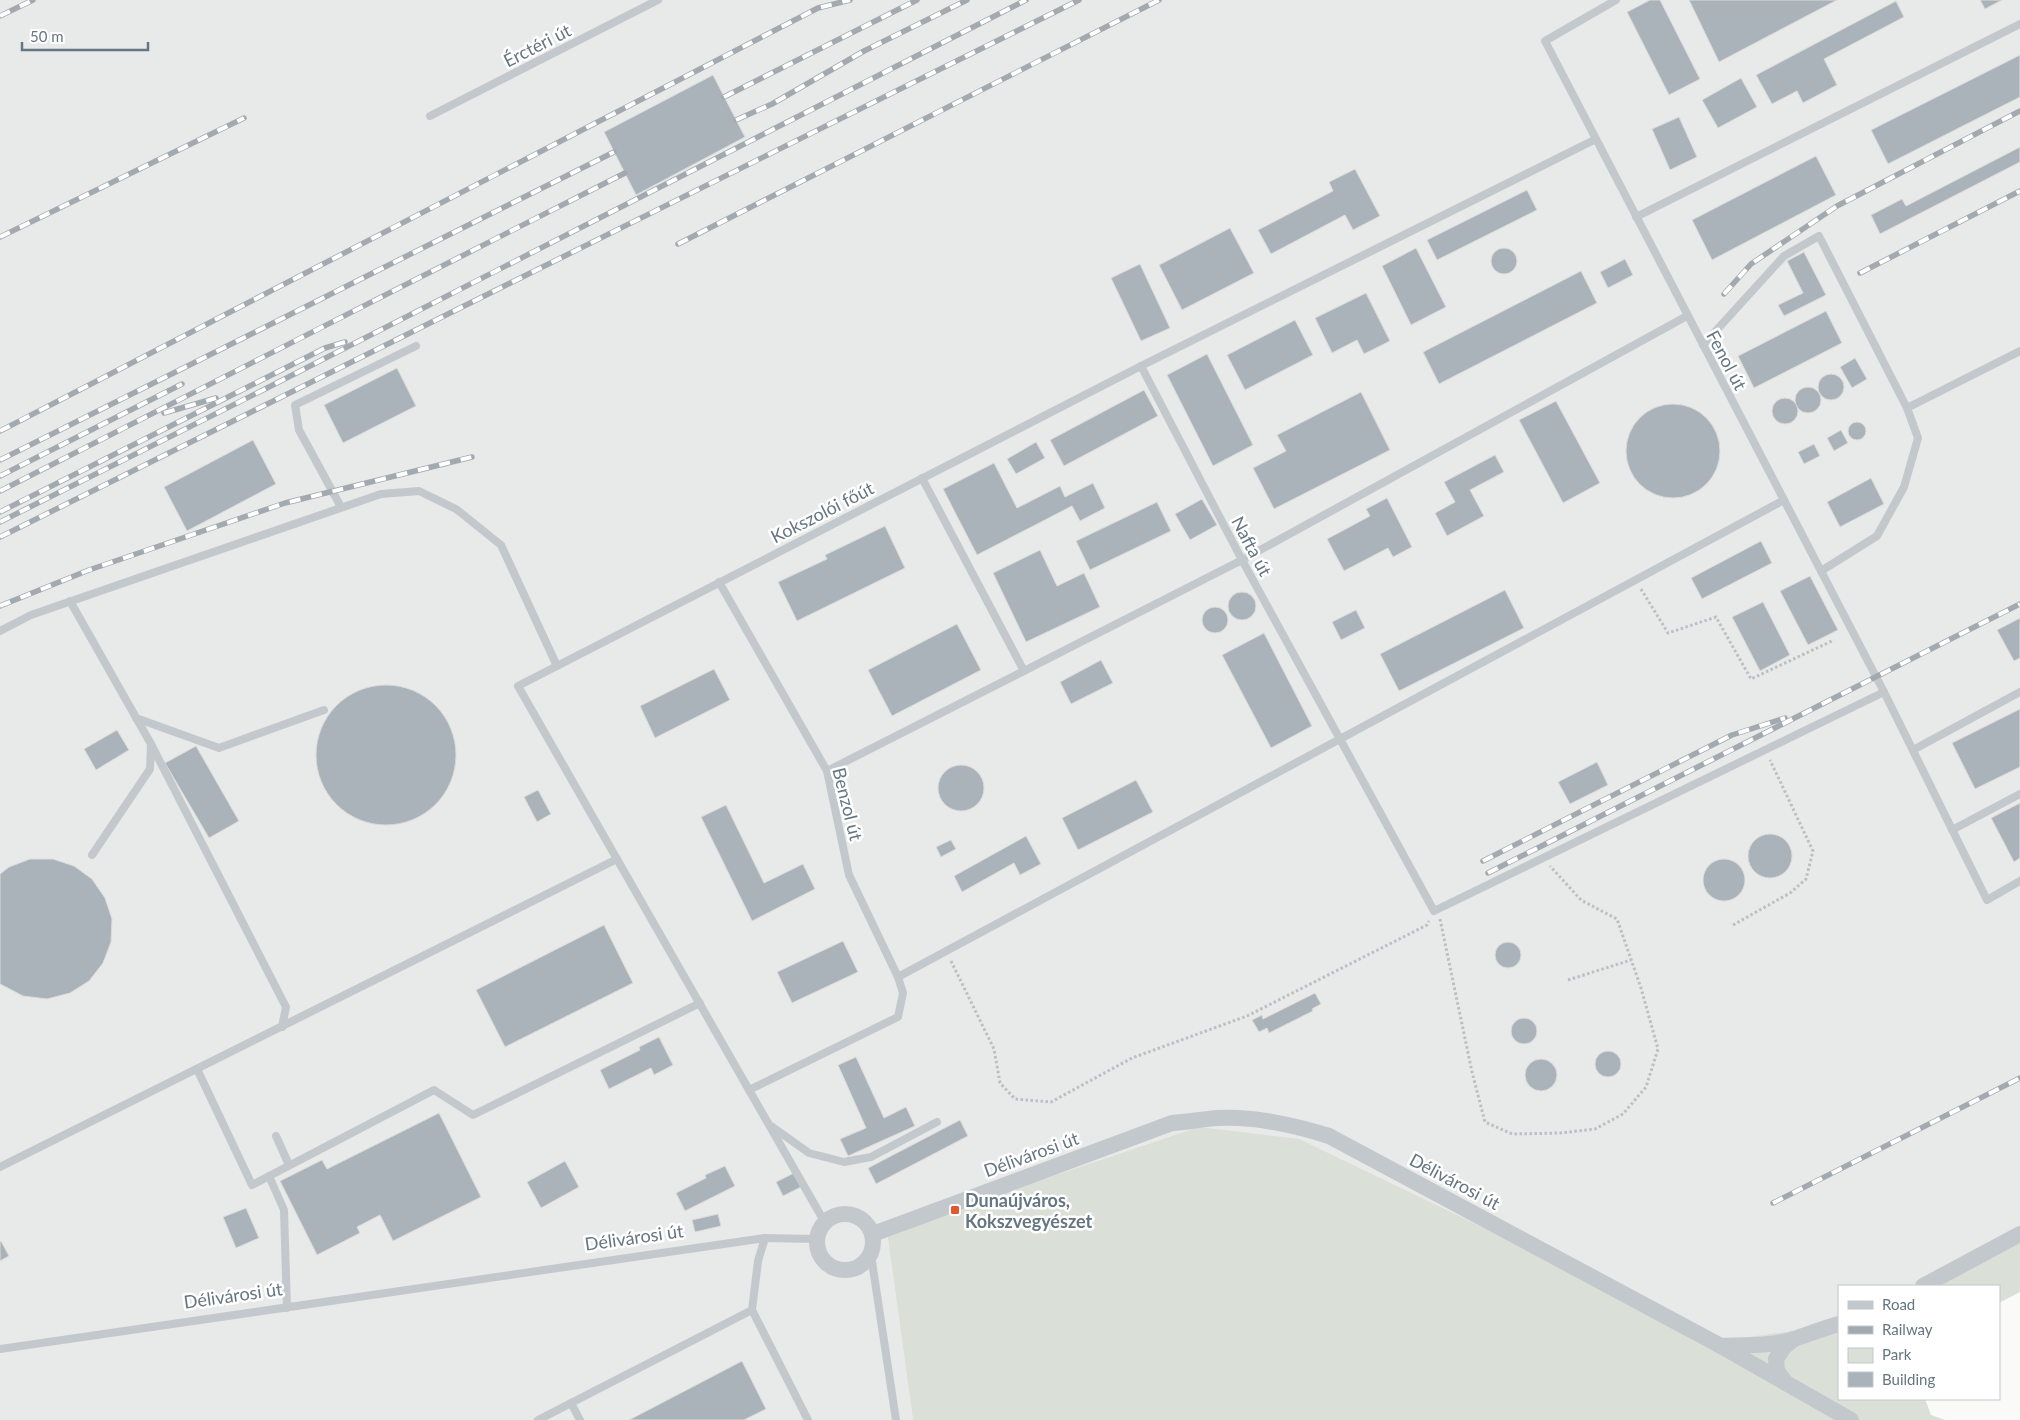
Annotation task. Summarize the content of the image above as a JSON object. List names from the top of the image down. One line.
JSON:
{"streets":{"street":["Délivárosi út"],"lane":["Érctéri út","Fenol út","Kokszolói főút","Nafta út","Benzol út"]},"crossings":[["Fenol út","Kokszolói főút"],["Kokszolói főút","Nafta út"],["Kokszolói főút","Benzol út"]],"places":{"transit":["Dunaújváros, Kokszvegyészet"]},"legend":["Road","Railway","Park","Building"],"scale_bar":"50 m"}
